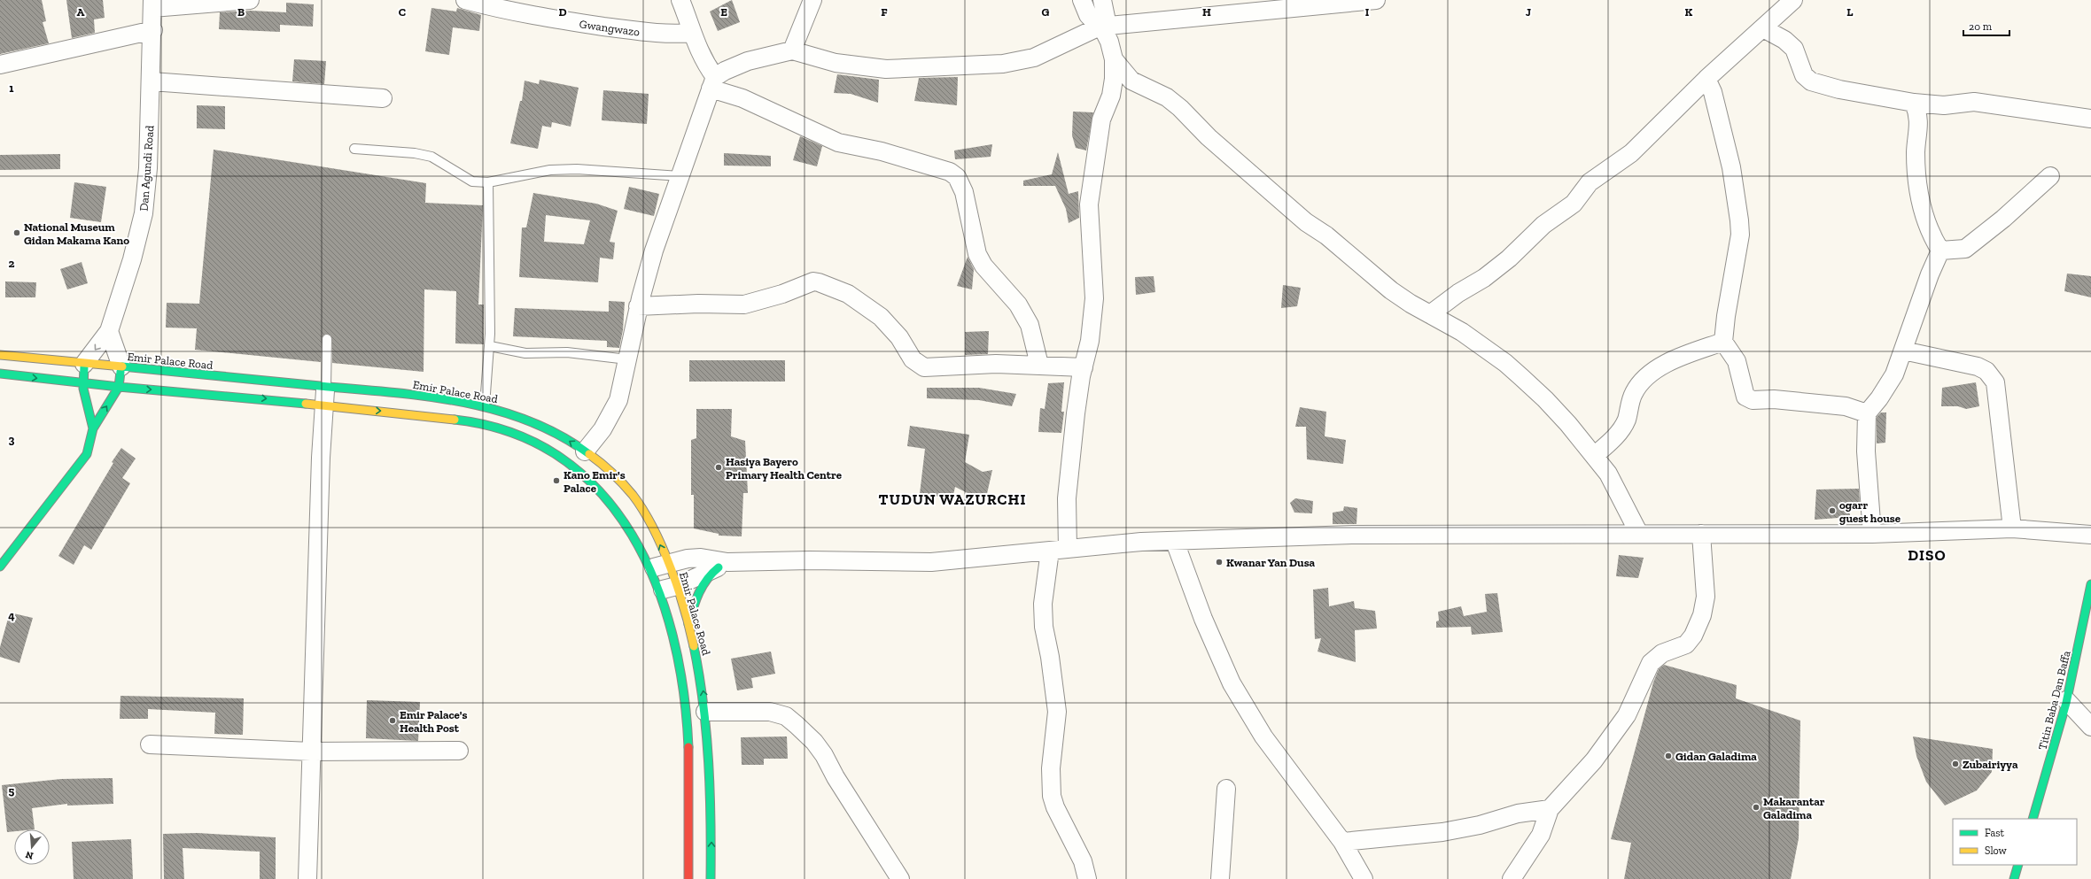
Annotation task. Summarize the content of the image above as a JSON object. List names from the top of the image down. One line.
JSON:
{"streets":{"main road":["Emir Palace Road","Titin Baba Dan Baffa"],"street":["Gwangwazo","Dan Agundi Road"]},"crossings":[["Dan Agundi Road","Emir Palace Road"]],"districts":["TUDUN WAZURCHI","DISO"],"places":["National Museum Gidan Makama Kano","Hasiya Bayero Primary Health Centre","Kano Emir's Palace","ogarr guest house","Kwanar Yan Dusa","Emir Palace's Health Post","Gidan Galadima","Zubairiyya","Makarantar Galadima"],"legend":["Fast","Slow"],"scale_bar":"20 m","north":"bottom","grid":{"columns":["A","B","C","D","E","F","G","H","I","J","K","L"],"rows":["1","2","3","4","5"]}}
